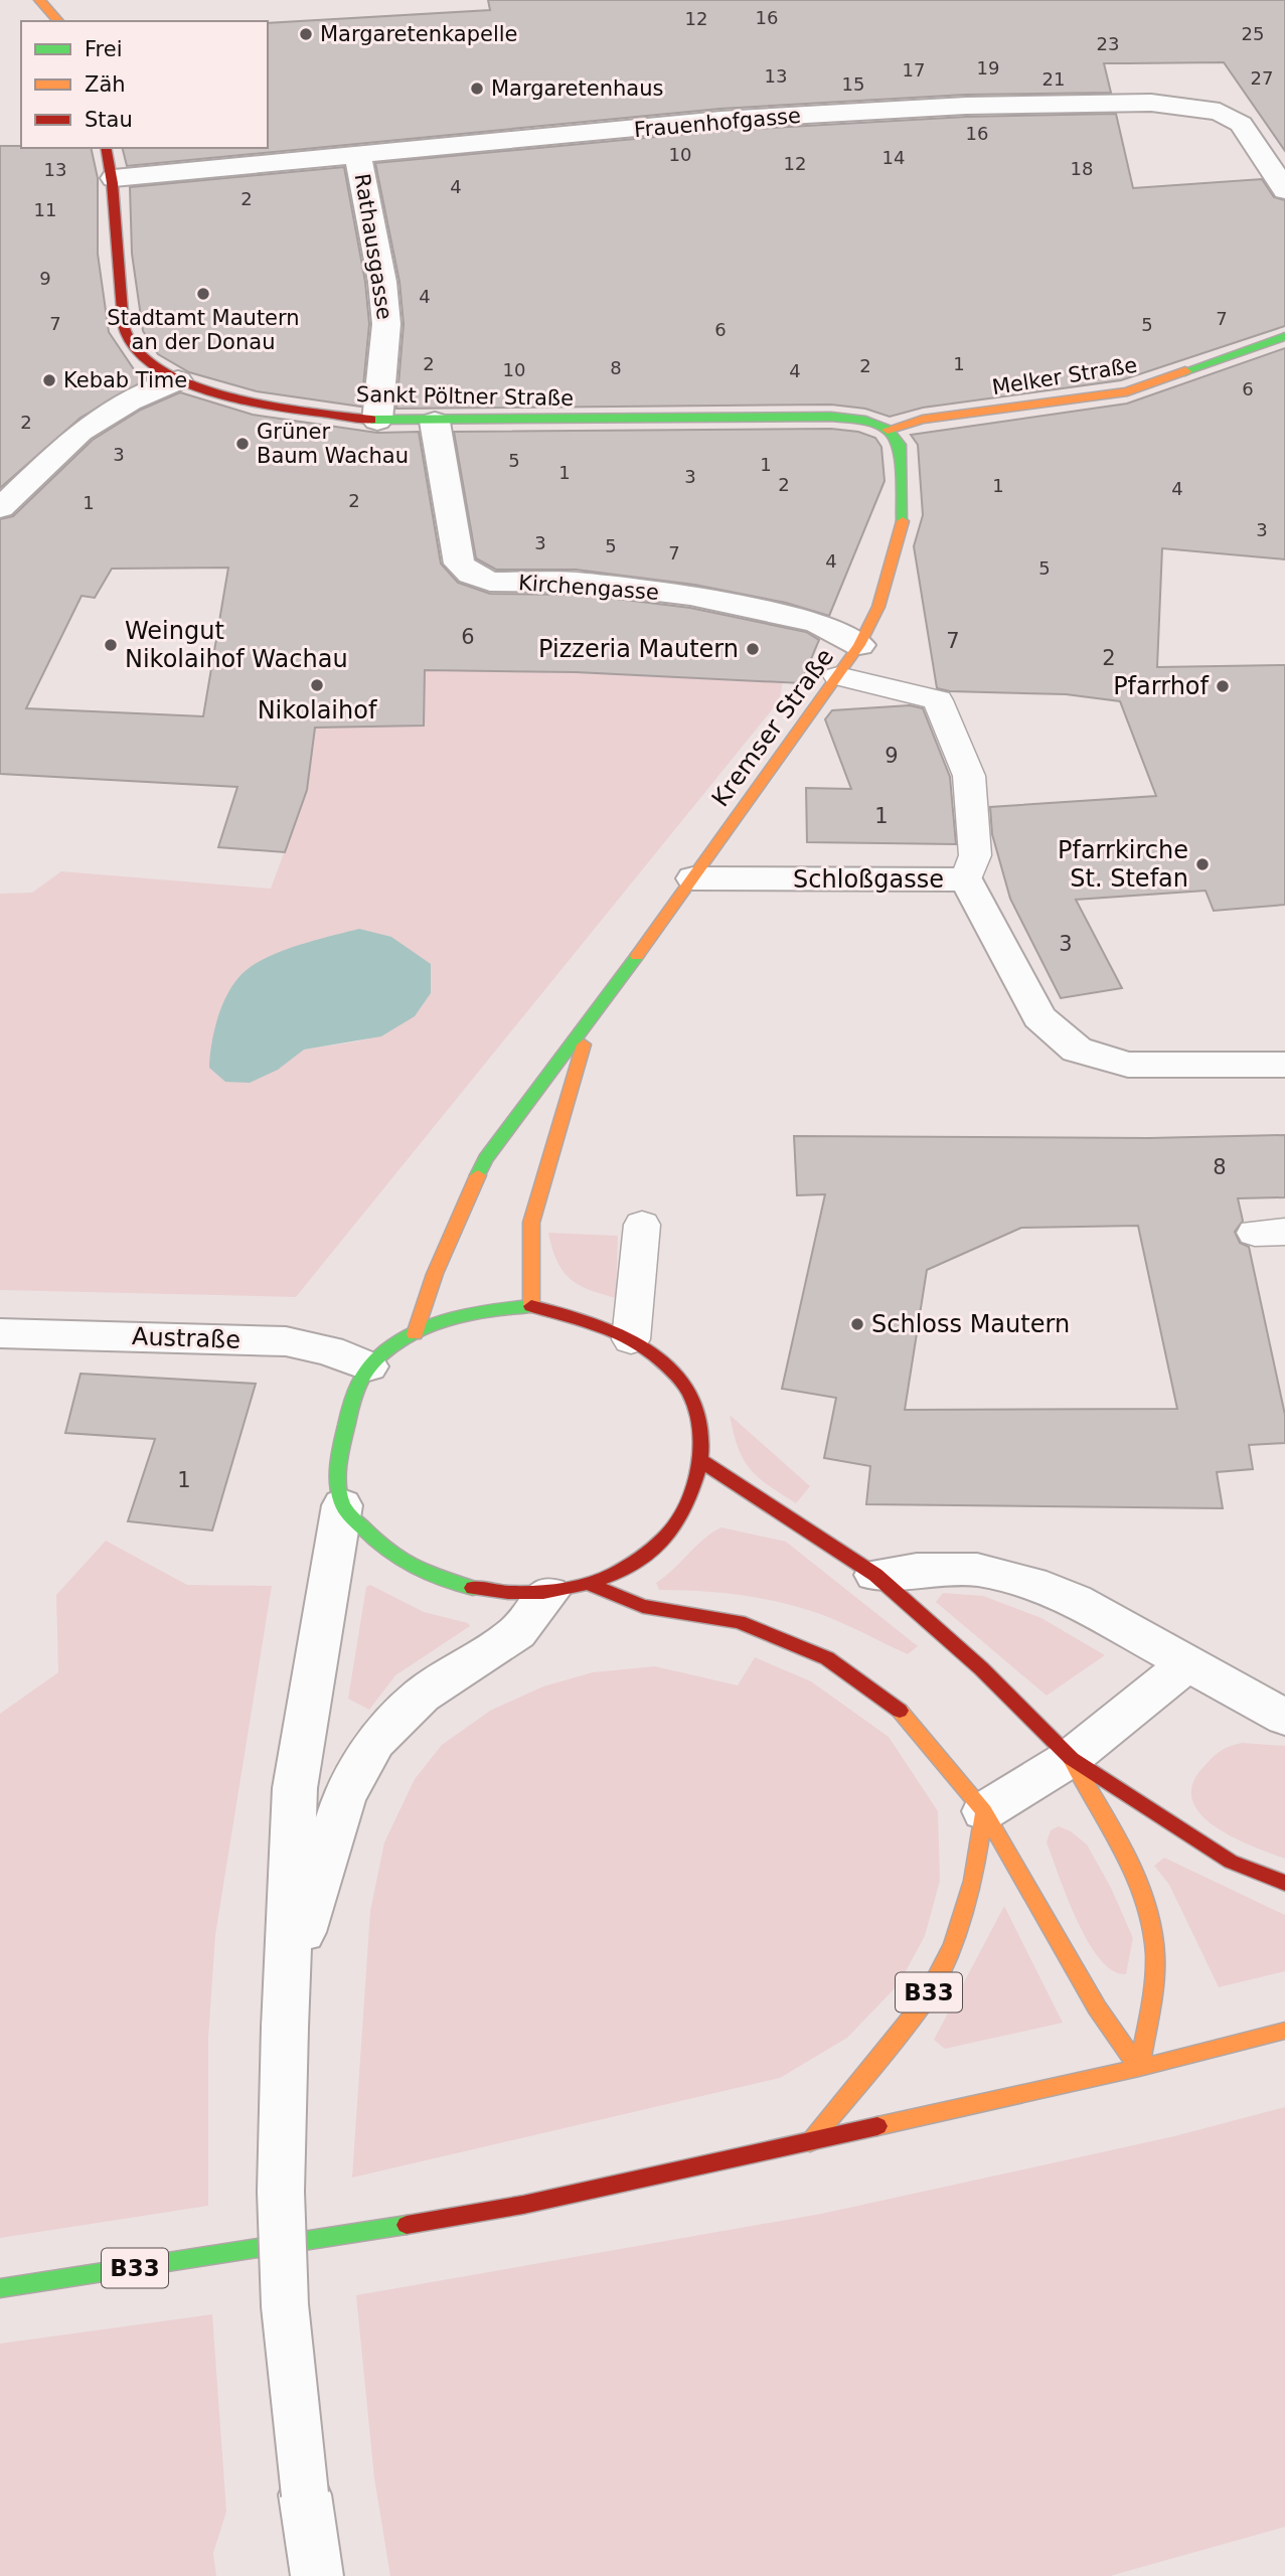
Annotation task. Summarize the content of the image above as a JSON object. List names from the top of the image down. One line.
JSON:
{"streets":{"main road":["Melker Straße","Sankt Pöltner Straße","Kremser Straße","B33"],"street":["Frauenhofgasse","Rathausgasse","Kirchengasse","Schloßgasse","Austraße"]},"crossings":[["Frauenhofgasse","Rathausgasse"],["Frauenhofgasse","Sankt Pöltner Straße"],["Rathausgasse","Sankt Pöltner Straße"],["Melker Straße","Sankt Pöltner Straße"],["Melker Straße","Kremser Straße"],["Sankt Pöltner Straße","Kirchengasse"],["Sankt Pöltner Straße","Kremser Straße"],["Kirchengasse","Kremser Straße"],["Kremser Straße","Schloßgasse"]],"places":["Margaretenkapelle","Margaretenhaus","Stadtamt Mautern an der Donau","Kebab Time","Grüner Baum Wachau","Weingut Nikolaihof Wachau","Pizzeria Mautern","Nikolaihof","Pfarrhof","Pfarrkirche St. Stefan","Schloss Mautern"],"house_numbers":["16","12","25","23","19","17","13","27","21","15","16","10","14","12","18","13","4","2","11","9","4","7","7","5","6","2","1","2","8","10","4","6","2","3","5","1","1","3","2","1","4","2","1","3","3","5","7","4","5","6","7","2","9","1","3","8","1"],"legend":["Frei","Zäh","Stau"]}
